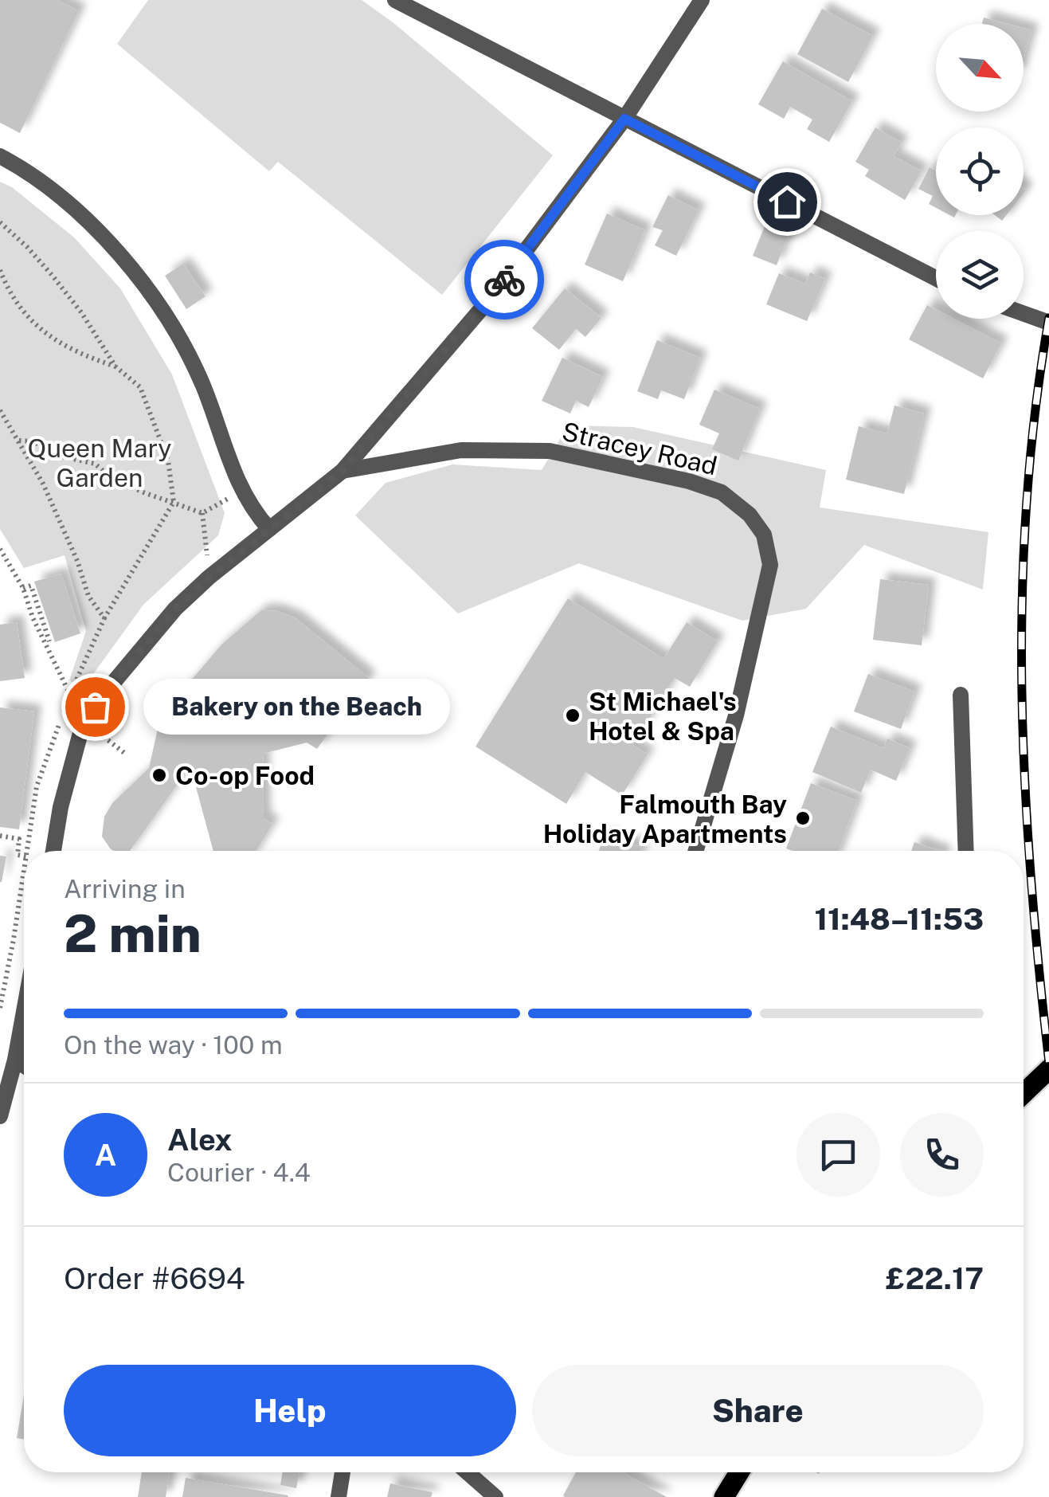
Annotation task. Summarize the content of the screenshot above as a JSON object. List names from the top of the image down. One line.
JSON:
{"streets":{"street":["Stracey Road"]},"parks":["Queen Mary Garden"],"places":["Bakery on the Beach","St Michael's Hotel & Spa","Co-op Food","Falmouth Bay Holiday Apartments"],"north":"bottom right","page":{"bubble":"Bakery on the Beach","heading":["2 min","Arriving in","11:48–11:53"],"panel":["Alex","Courier · 4.4","Order #6694","£22.17"],"bar":"On the way · 100 m","round":"A","buttons":["Help","Share"]}}
